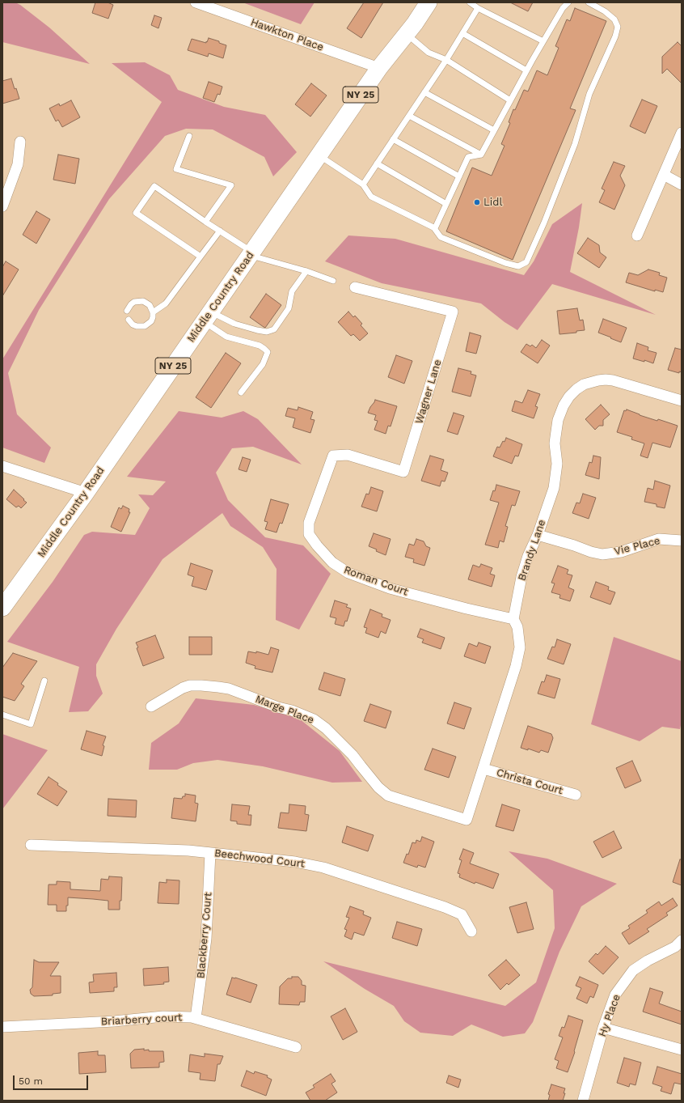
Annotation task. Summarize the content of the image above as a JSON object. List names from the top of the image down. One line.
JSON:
{"streets":{"main road":["NY 25","Middle Country Road"],"street":["Hawkton Place","Wagner Lane","Vie Place","Brandy Lane","Roman Court","Marge Place","Christa Court","Beechwood Court","Blackberry Court","Hy Place","Briarberry court"]},"crossings":[["Hawkton Place","Middle Country Road"],["Wagner Lane","Roman Court"],["Vie Place","Brandy Lane"],["Brandy Lane","Roman Court"],["Brandy Lane","Marge Place"],["Brandy Lane","Christa Court"],["Beechwood Court","Blackberry Court"],["Blackberry Court","Briarberry court"]],"places":["Lidl"],"scale_bar":"50 m"}
